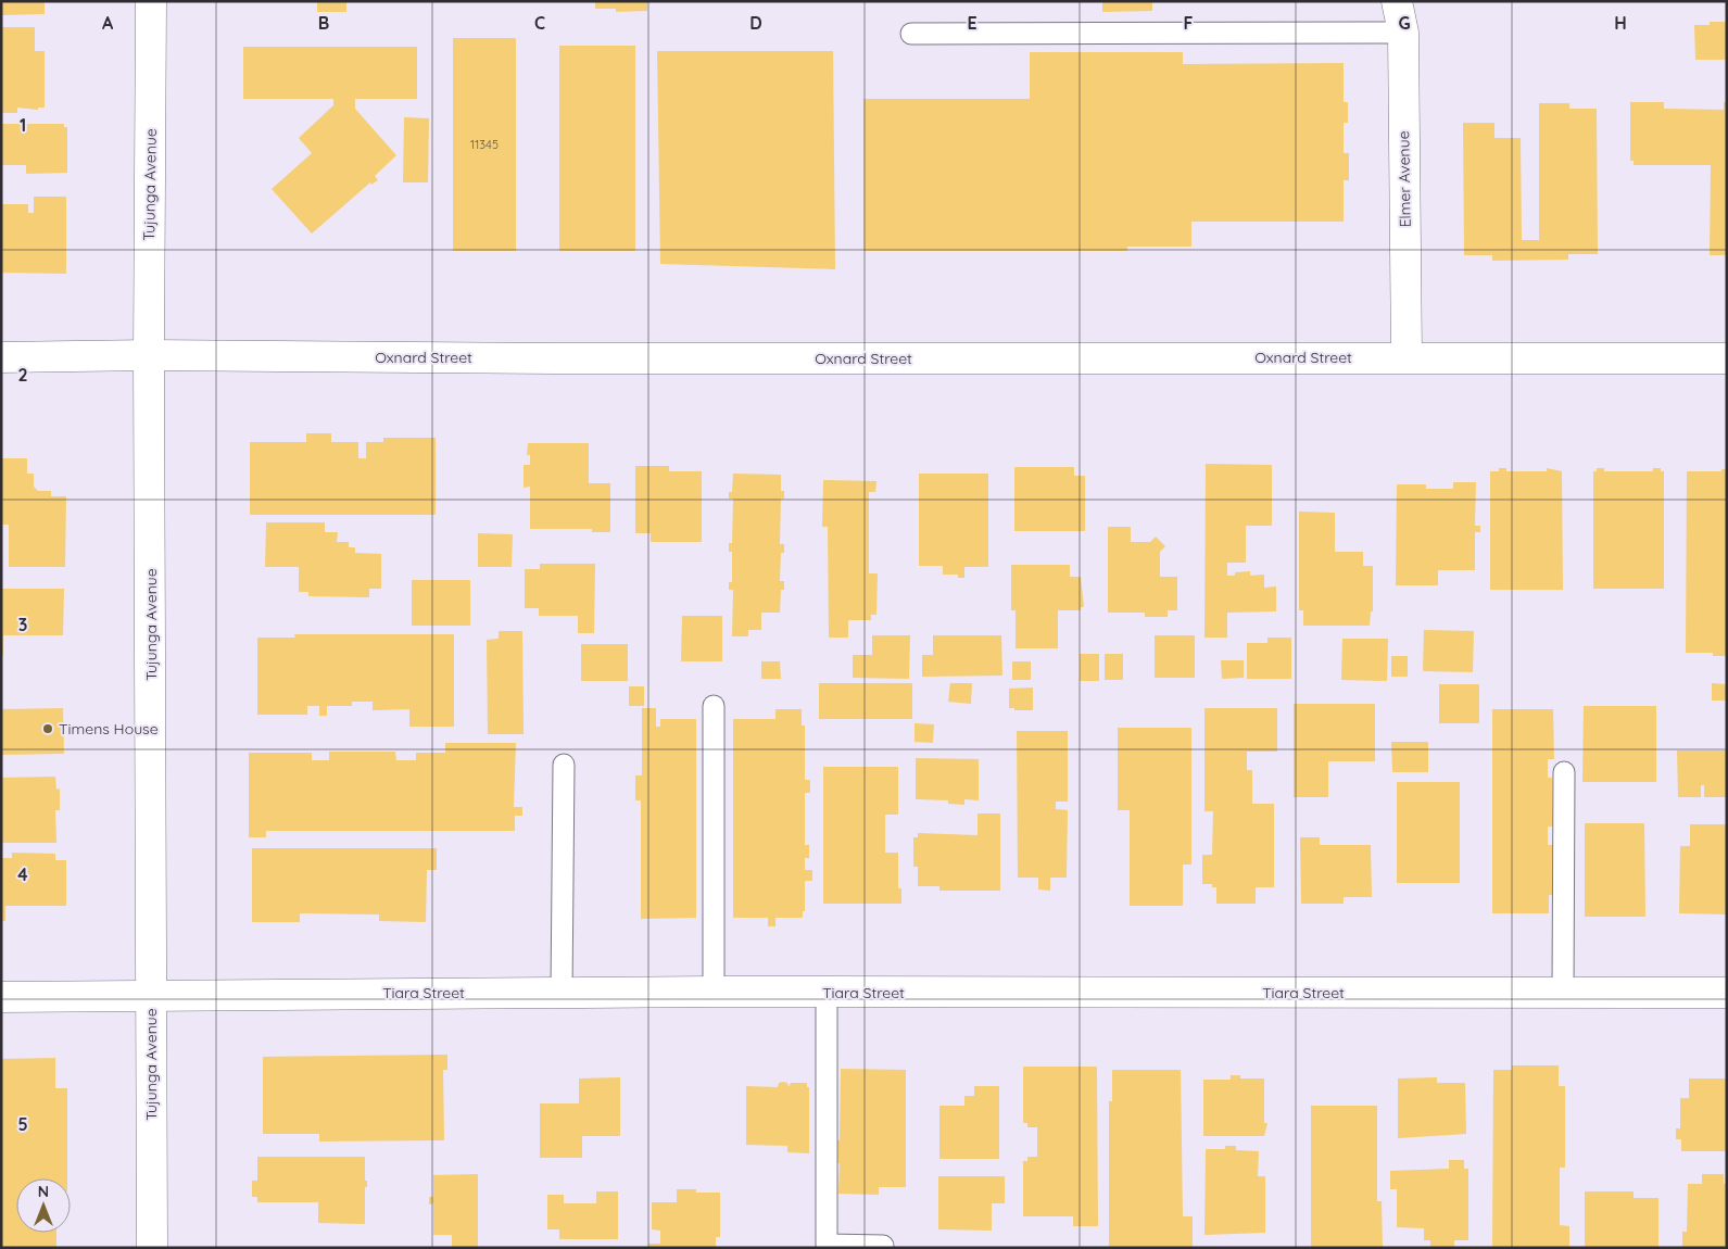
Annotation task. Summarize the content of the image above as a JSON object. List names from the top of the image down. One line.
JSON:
{"streets":{"street":["Elmer Avenue","Tujunga Avenue","Oxnard Street","Tiara Street"]},"crossings":[["Elmer Avenue","Oxnard Street"],["Tujunga Avenue","Oxnard Street"],["Tujunga Avenue","Tiara Street"]],"places":["Timens House"],"house_numbers":["11345"],"north":"top","grid":{"columns":["A","B","C","D","E","F","G","H"],"rows":["1","2","3","4","5"]}}
